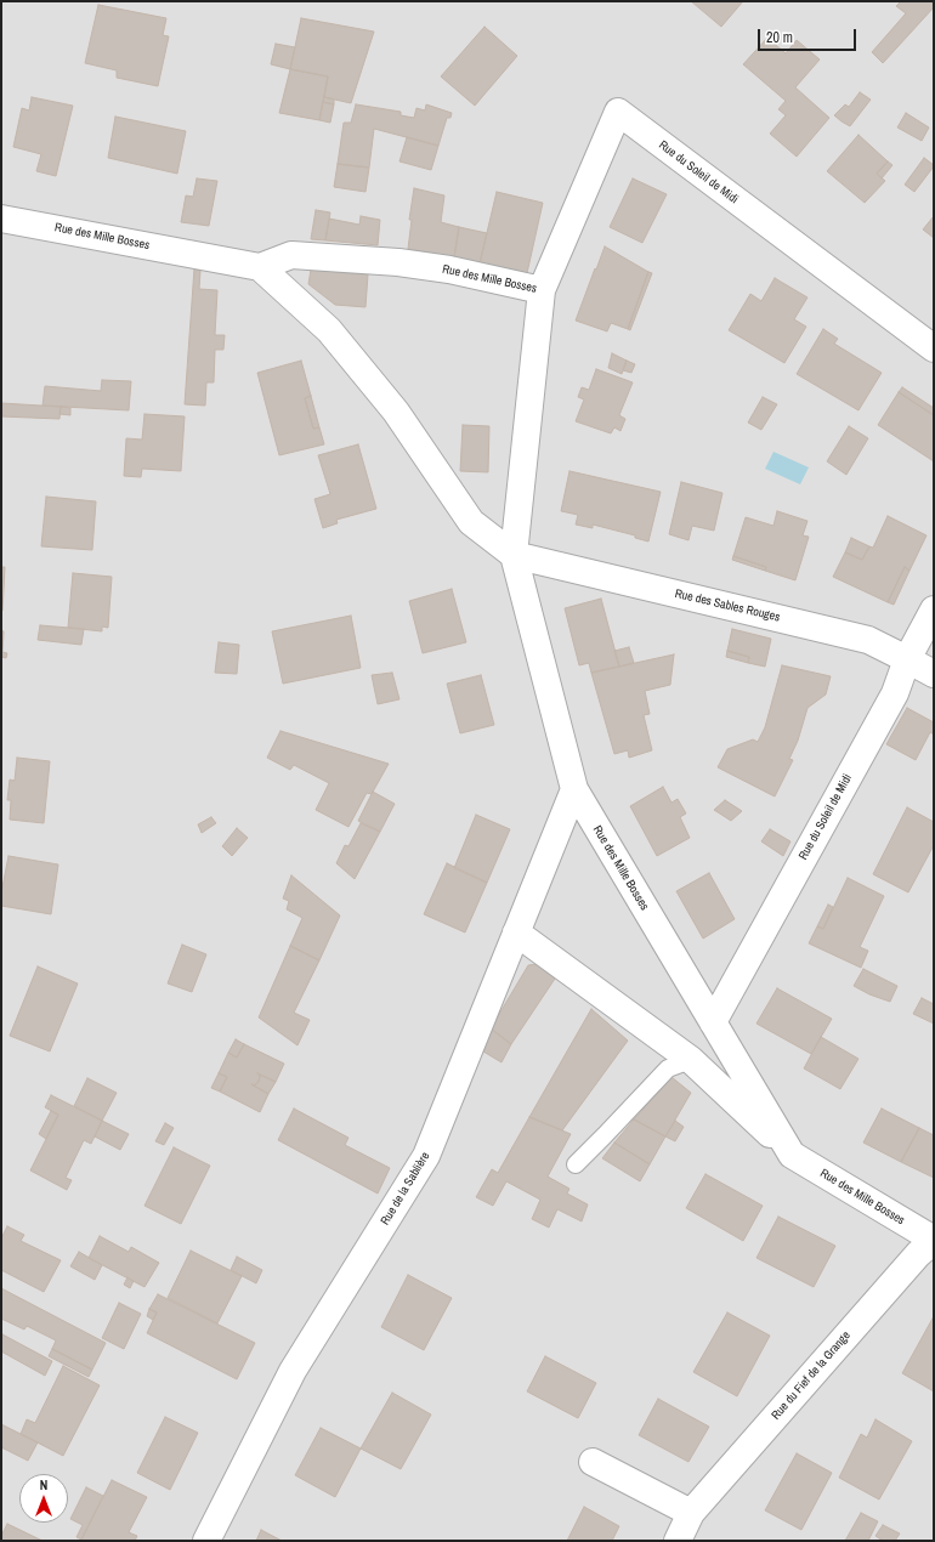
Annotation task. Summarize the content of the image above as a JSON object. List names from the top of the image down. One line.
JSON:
{"streets":{"street":["Rue du Soleil de Midi","Rue des Mille Bosses","Rue des Sables Rouges","Rue de la Sablière","Rue du Fief de la Grange"]},"crossings":[["Rue du Soleil de Midi","Rue des Mille Bosses"],["Rue du Soleil de Midi","Rue des Sables Rouges"],["Rue des Mille Bosses","Rue des Sables Rouges"],["Rue des Mille Bosses","Rue de la Sablière"],["Rue des Mille Bosses","Rue du Fief de la Grange"]],"scale_bar":"20 m","north":"top"}
